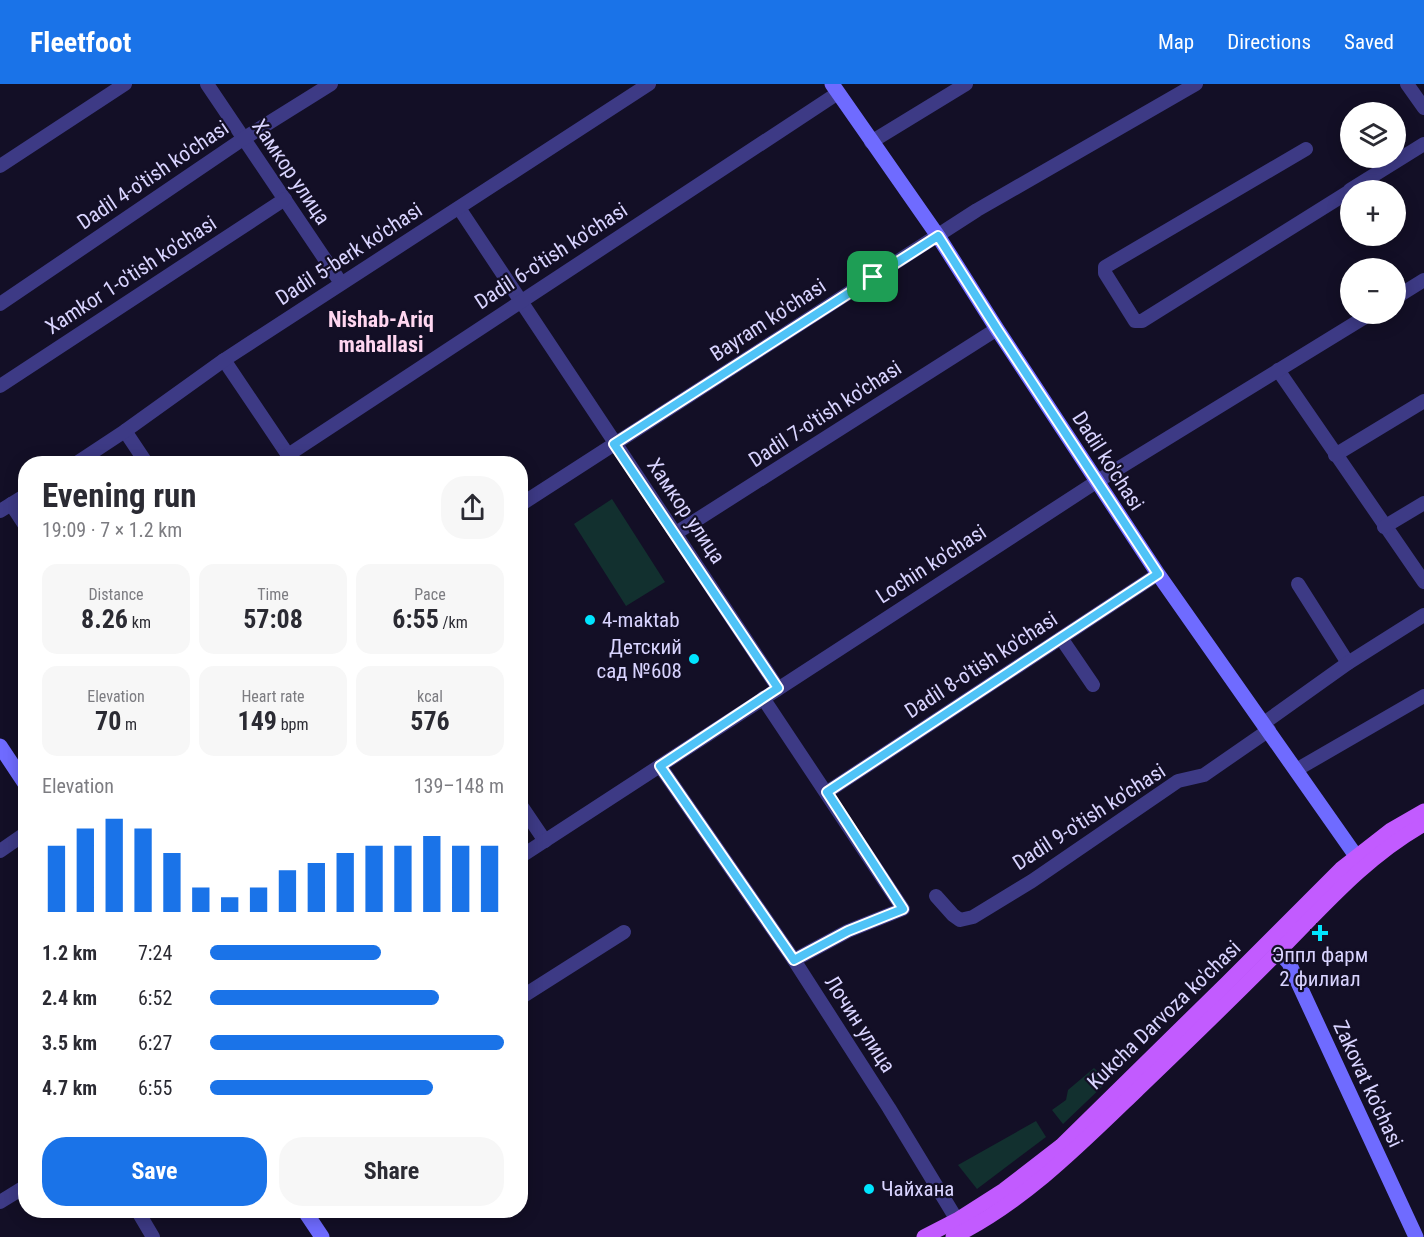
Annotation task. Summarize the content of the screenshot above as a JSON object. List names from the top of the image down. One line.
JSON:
{"streets":{"main road":["Kukcha Darvoza ko'chasi"],"street":["Хамкор улица","Dadil 4-o'tish ko'chasi","Dadil 5-berk ko'chasi","Dadil 6-o'tish ko'chasi","Xamkor 1-o'tish ko'chasi","Bayram ko'chasi","Dadil 7-o'tish ko'chasi","Dadil ko'chasi","Lochin ko'chasi","Dadil 8-o'tish ko'chasi","Dadil 9-o'tish ko'chasi","Лочин улица","Zakovat ko'chasi"]},"crossings":[["Хамкор улица","Dadil 4-o'tish ko'chasi"],["Хамкор улица","Dadil 5-berk ko'chasi"],["Хамкор улица","Dadil 6-o'tish ko'chasi"],["Хамкор улица","Xamkor 1-o'tish ko'chasi"],["Хамкор улица","Bayram ko'chasi"],["Хамкор улица","Dadil 7-o'tish ko'chasi"],["Хамкор улица","Lochin ko'chasi"],["Dadil 6-o'tish ko'chasi","Dadil ko'chasi"],["Bayram ko'chasi","Dadil ko'chasi"],["Dadil 7-o'tish ko'chasi","Dadil ko'chasi"],["Dadil ko'chasi","Lochin ko'chasi"],["Dadil ko'chasi","Dadil 8-o'tish ko'chasi"],["Dadil ko'chasi","Dadil 9-o'tish ko'chasi"],["Dadil ko'chasi","Kukcha Darvoza ko'chasi"],["Lochin ko'chasi","Лочин улица"],["Kukcha Darvoza ko'chasi","Лочин улица"],["Kukcha Darvoza ko'chasi","Zakovat ko'chasi"]],"districts":["Nishab-Ariq mahallasi"],"places":{"other":["4-maktab","Детский сад №608","Чайхана"],"health":["Эппл фарм 2 филиал"]},"page":{"header":"Fleetfoot","nav":["Map","Directions","Saved"],"map_buttons":["+","−"],"heading":["Evening run","19:09 · 7 × 1.2 km"],"stats":[["Distance","8.26 km"],["Time","57:08"],["Pace","6:55 /km"],["Elevation","70 m"],["Heart rate","149 bpm"],["kcal","576"]],"chart":["Elevation","139–148 m"],"list":[{"name":"1.2 km","note":"7:24"},{"name":"2.4 km","note":"6:52"},{"name":"3.5 km","note":"6:27"},{"name":"4.7 km","note":"6:55"}],"buttons":["Save","Share"]}}
